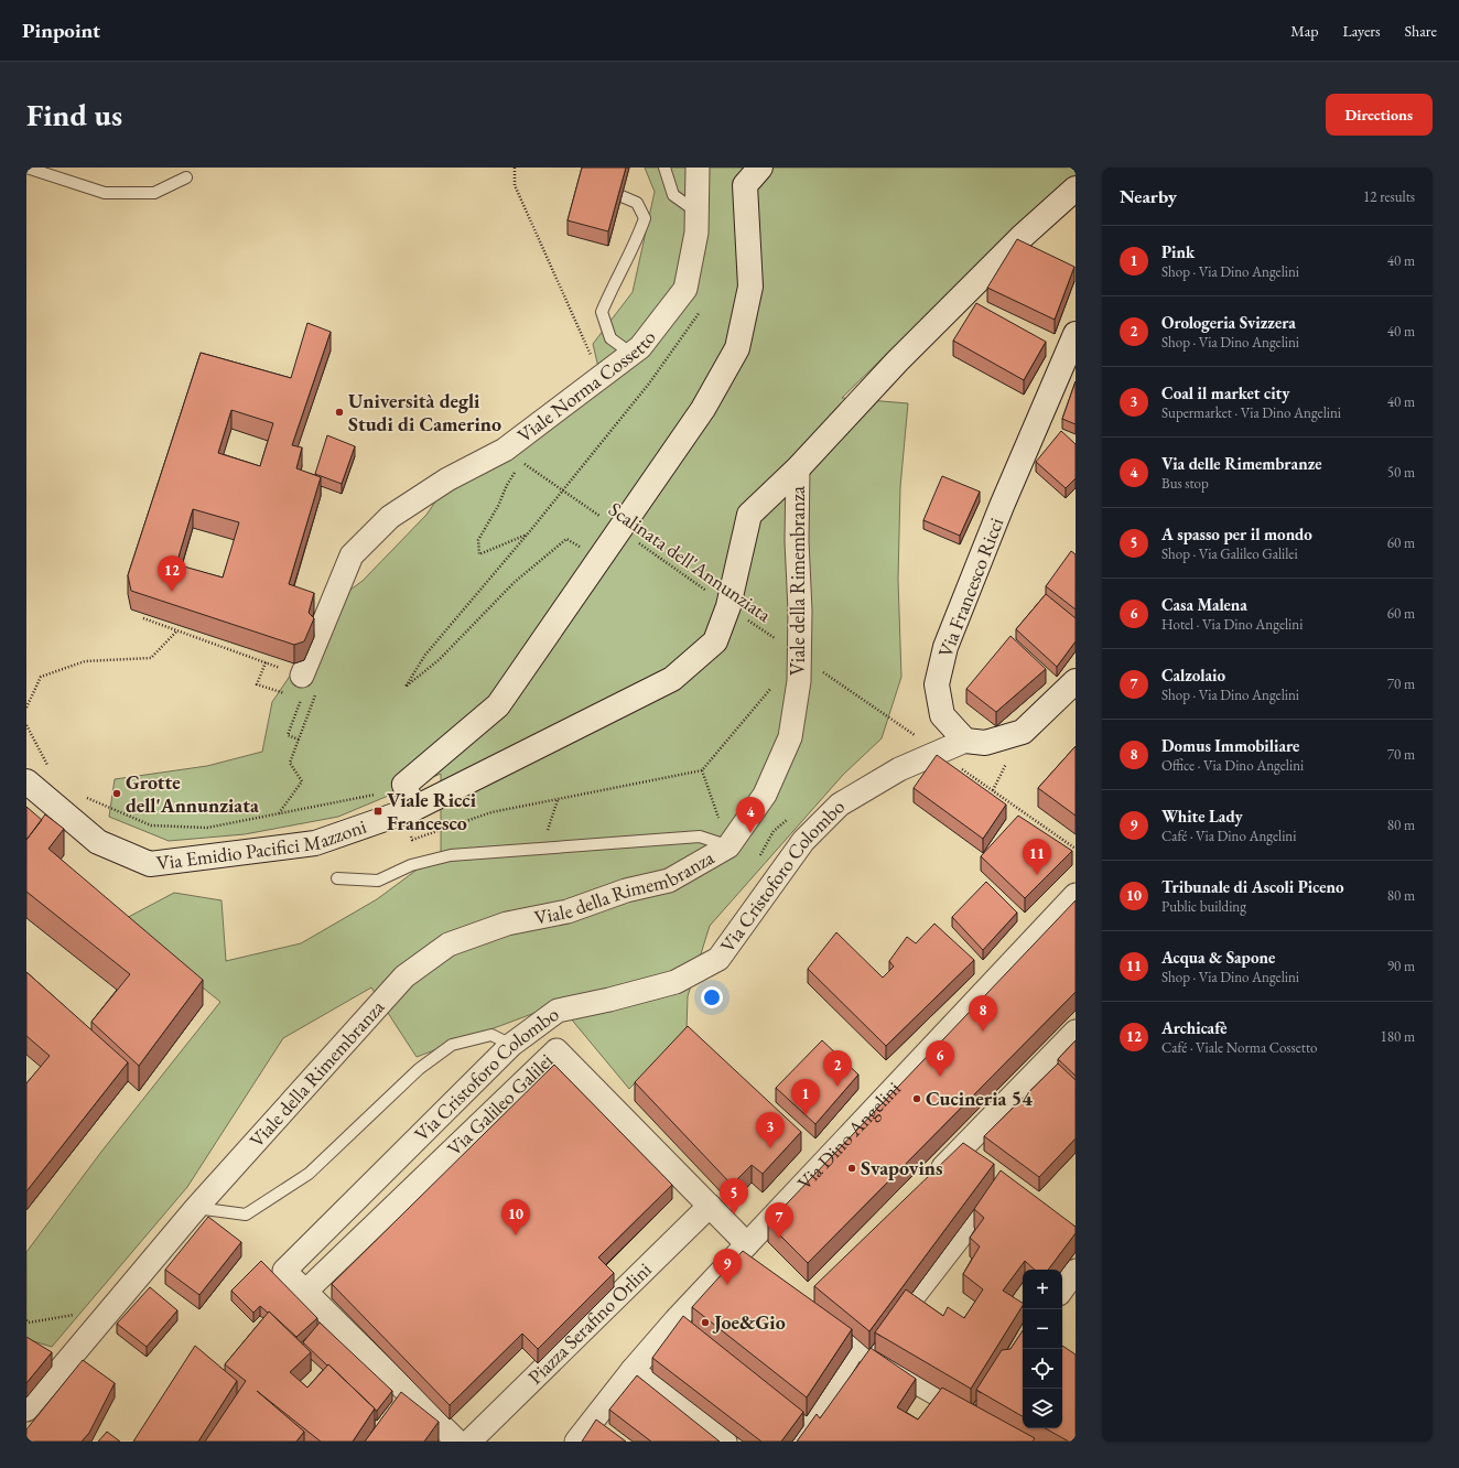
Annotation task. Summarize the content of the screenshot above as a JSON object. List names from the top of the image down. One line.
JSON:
{"streets":{"street":["Viale Norma Cossetto","Viale della Rimembranza","Via Francesco Ricci","Via Emidio Pacifici Mazzoni","Via Cristoforo Colombo","Via Galileo Galilei","Via Dino Angelini","Piazza Serafino Orlini"],"path":["Scalinata dell'Annunziata"]},"crossings":[["Scalinata dell'Annunziata","Viale della Rimembranza"],["Scalinata dell'Annunziata","Via Cristoforo Colombo"],["Viale della Rimembranza","Via Emidio Pacifici Mazzoni"],["Via Francesco Ricci","Via Cristoforo Colombo"],["Via Cristoforo Colombo","Via Galileo Galilei"],["Via Galileo Galilei","Via Dino Angelini"],["Via Galileo Galilei","Piazza Serafino Orlini"]],"places":{"other":["Università degli Studi di Camerino","Grotte dell'Annunziata","Cucineria 54","Svapovins","Joe&Gio"],"transit":["Viale Ricci Francesco"]},"page":{"header":"Pinpoint","nav":["Map","Layers","Share"],"buttons":"Directions","title":"Find us","heading":["Nearby","12 results"],"list":[{"mark":"1","name":"Pink","note":"Shop · Via Dino Angelini","value":"40 m"},{"mark":"2","name":"Orologeria Svizzera","note":"Shop · Via Dino Angelini","value":"40 m"},{"mark":"3","name":"Coal il market city","note":"Supermarket · Via Dino Angelini","value":"40 m"},{"mark":"4","name":"Via delle Rimembranze","note":"Bus stop","value":"50 m"},{"mark":"5","name":"A spasso per il mondo","note":"Shop · Via Galileo Galilei","value":"60 m"},{"mark":"6","name":"Casa Malena","note":"Hotel · Via Dino Angelini","value":"60 m"},{"mark":"7","name":"Calzolaio","note":"Shop · Via Dino Angelini","value":"70 m"},{"mark":"8","name":"Domus Immobiliare","note":"Office · Via Dino Angelini","value":"70 m"},{"mark":"9","name":"White Lady","note":"Café · Via Dino Angelini","value":"80 m"},{"mark":"10","name":"Tribunale di Ascoli Piceno","note":"Public building","value":"80 m"},{"mark":"11","name":"Acqua & Sapone","note":"Shop · Via Dino Angelini","value":"90 m"},{"mark":"12","name":"Archicafè","note":"Café · Viale Norma Cossetto","value":"180 m"}],"pins":["12","4","11","8","6","2","1","3","5","10","7","9"],"map_buttons":["+","−"]}}
